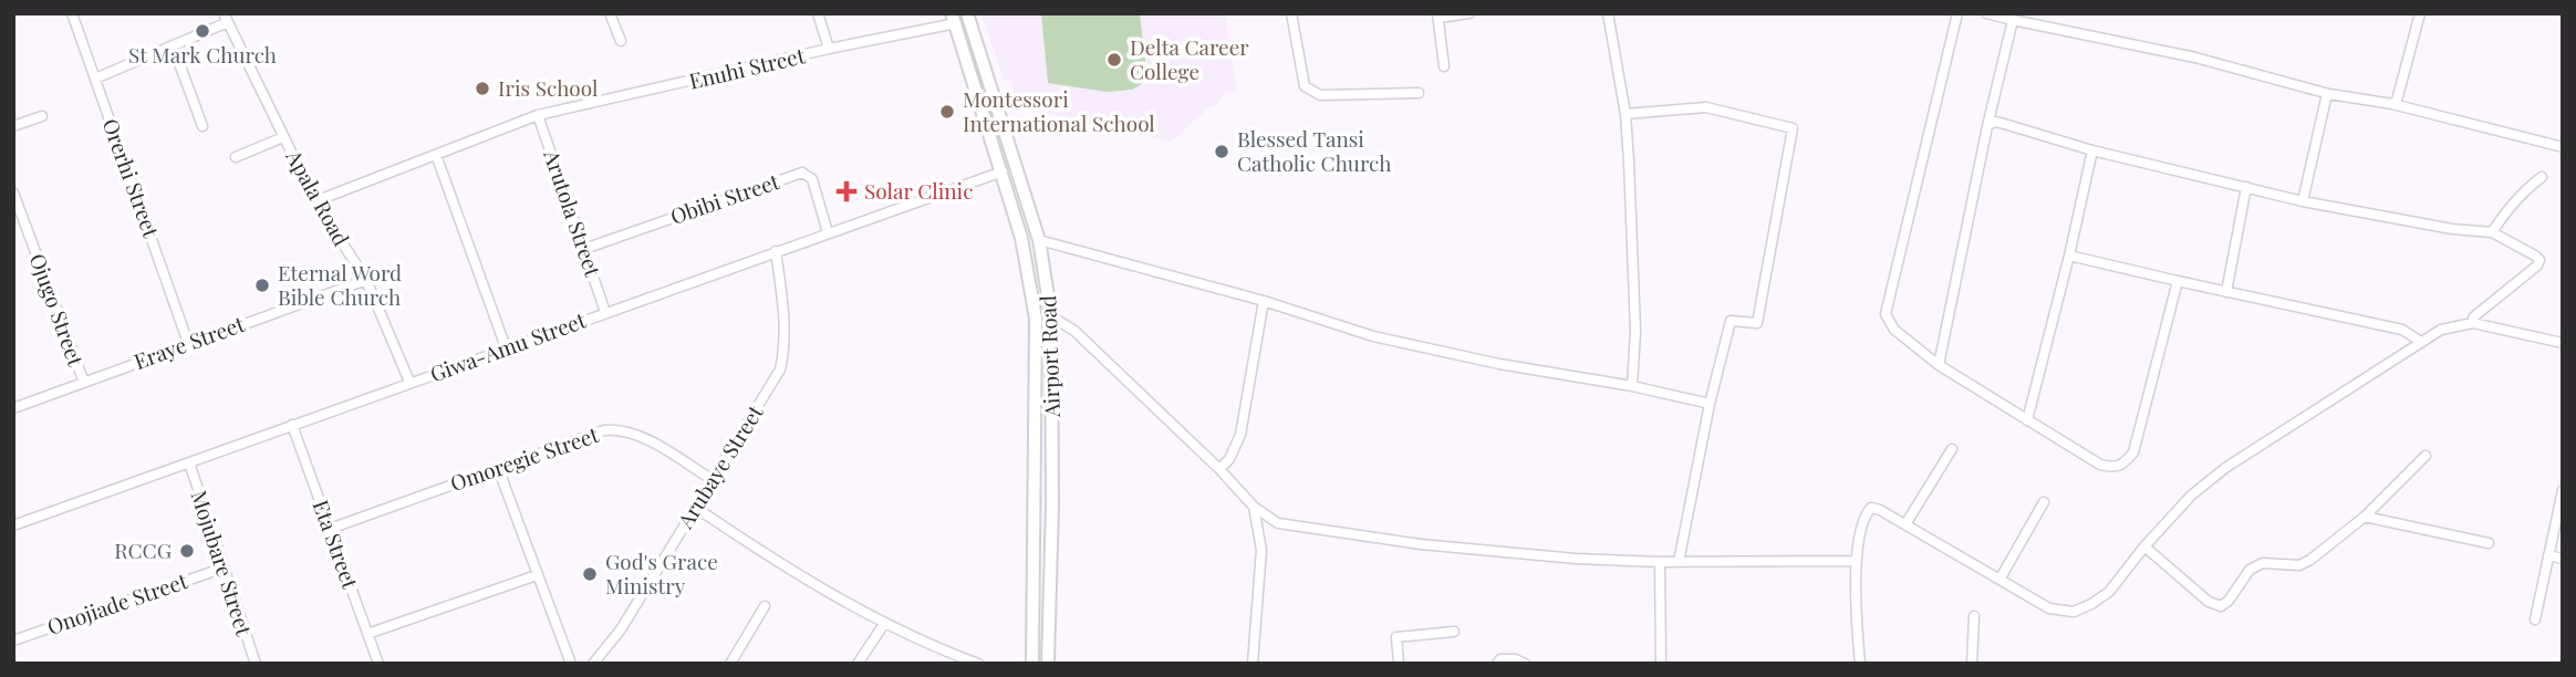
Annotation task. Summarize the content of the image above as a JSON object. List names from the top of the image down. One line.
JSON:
{"streets":{"main road":["Airport Road"],"street":["Enuhi Street","Orerhi Street","Apala Road","Obibi Street","Arutola Street","Ojugo Street","Eraye Street","Giwa-Amu Street","Omoregie Street","Arubaye Street","Eta Street","Mojubare Street","Onojiade Street"]},"crossings":[["Enuhi Street","Apala Road"],["Enuhi Street","Arutola Street"],["Enuhi Street","Airport Road"],["Orerhi Street","Eraye Street"],["Apala Road","Eraye Street"],["Apala Road","Giwa-Amu Street"],["Obibi Street","Arutola Street"],["Obibi Street","Giwa-Amu Street"],["Arutola Street","Giwa-Amu Street"],["Ojugo Street","Eraye Street"],["Giwa-Amu Street","Airport Road"],["Giwa-Amu Street","Arubaye Street"],["Giwa-Amu Street","Eta Street"],["Giwa-Amu Street","Mojubare Street"],["Omoregie Street","Arubaye Street"],["Omoregie Street","Eta Street"],["Mojubare Street","Onojiade Street"]],"places":{"other":["St Mark Church","Delta Career College","Iris School","Montessori International School","Blessed Tansi Catholic Church","Eternal Word Bible Church","RCCG","God's Grace Ministry"],"health":["Solar Clinic"]}}
